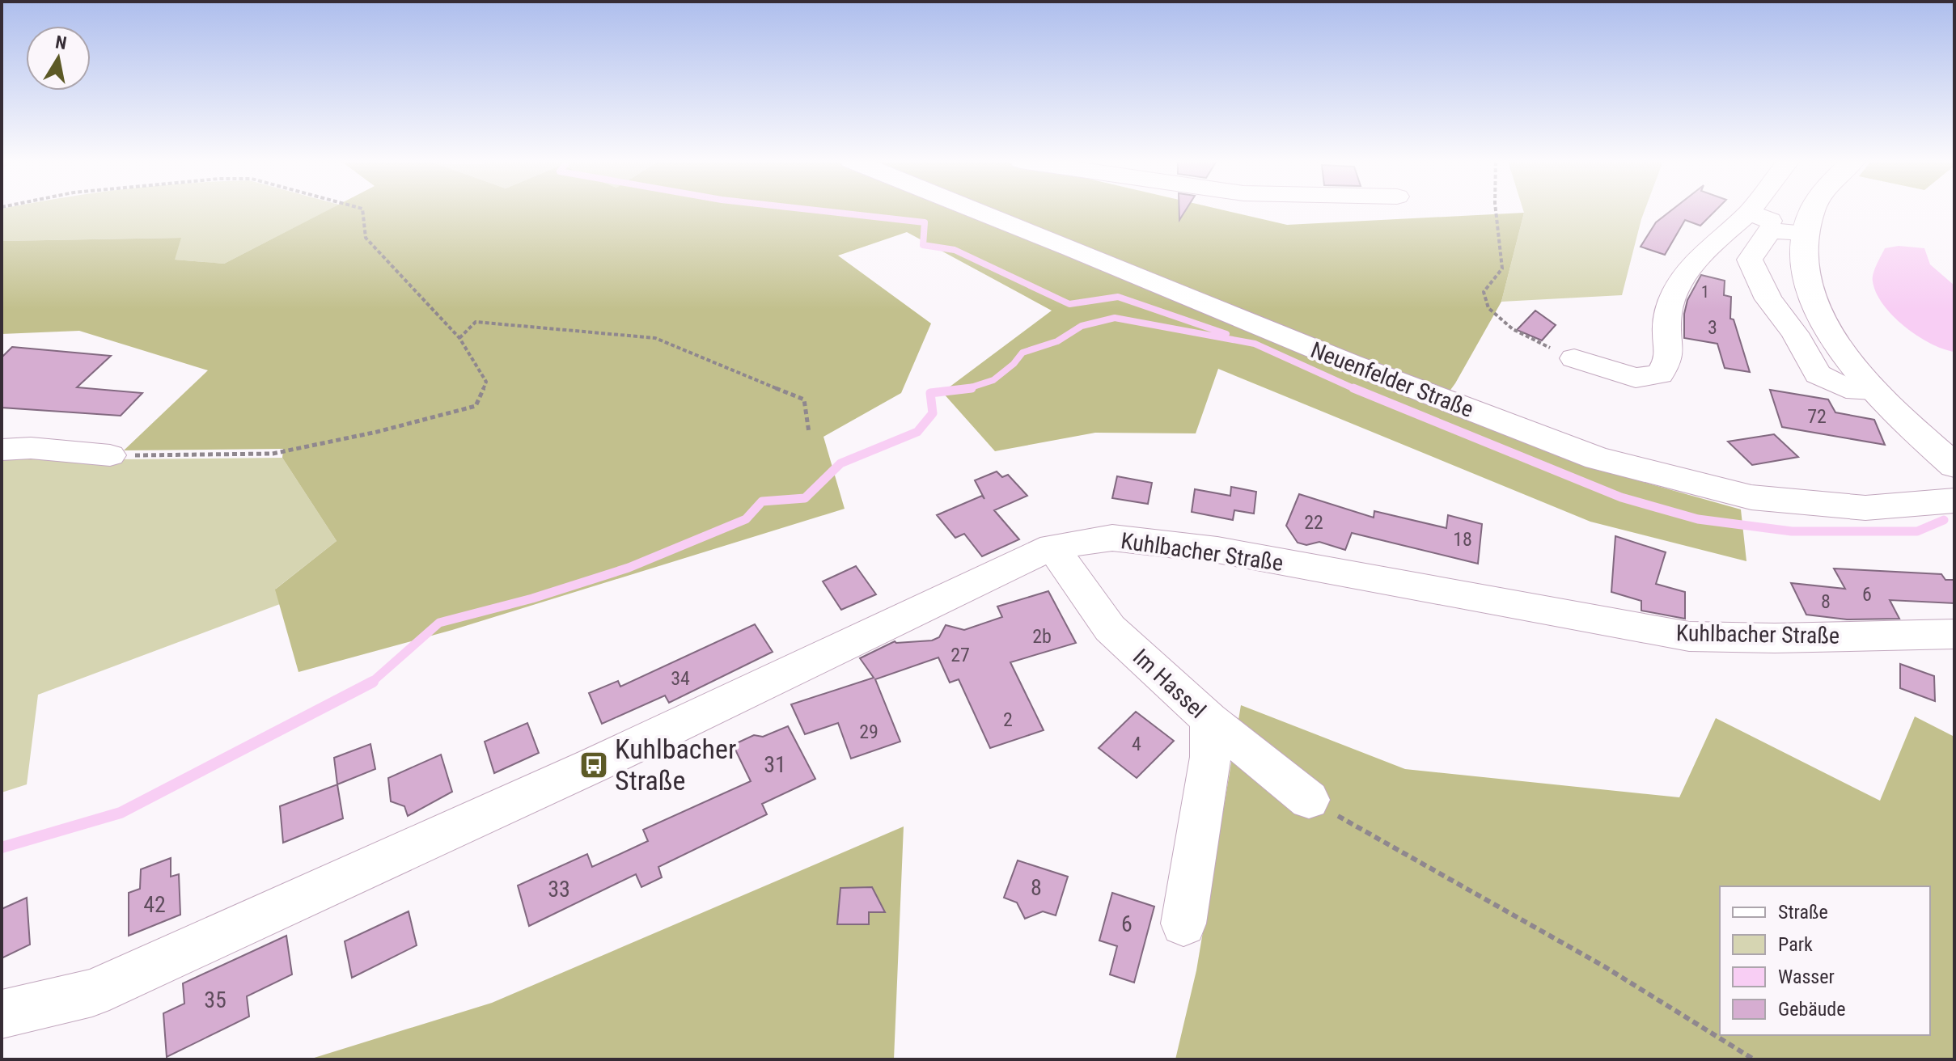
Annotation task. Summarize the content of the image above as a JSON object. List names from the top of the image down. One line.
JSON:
{"streets":{"main road":["Neuenfelder Straße"],"street":["Kuhlbacher Straße","Im Hassel"]},"crossings":[["Kuhlbacher Straße","Im Hassel"]],"places":{"bus stop":["Kuhlbacher Straße"]},"house_numbers":["1","3","72","22","18","6","8","2b","27","34","2","29","4","31","8","33","42","6","35"],"legend":["Straße","Park","Wasser","Gebäude"],"north":"top"}
